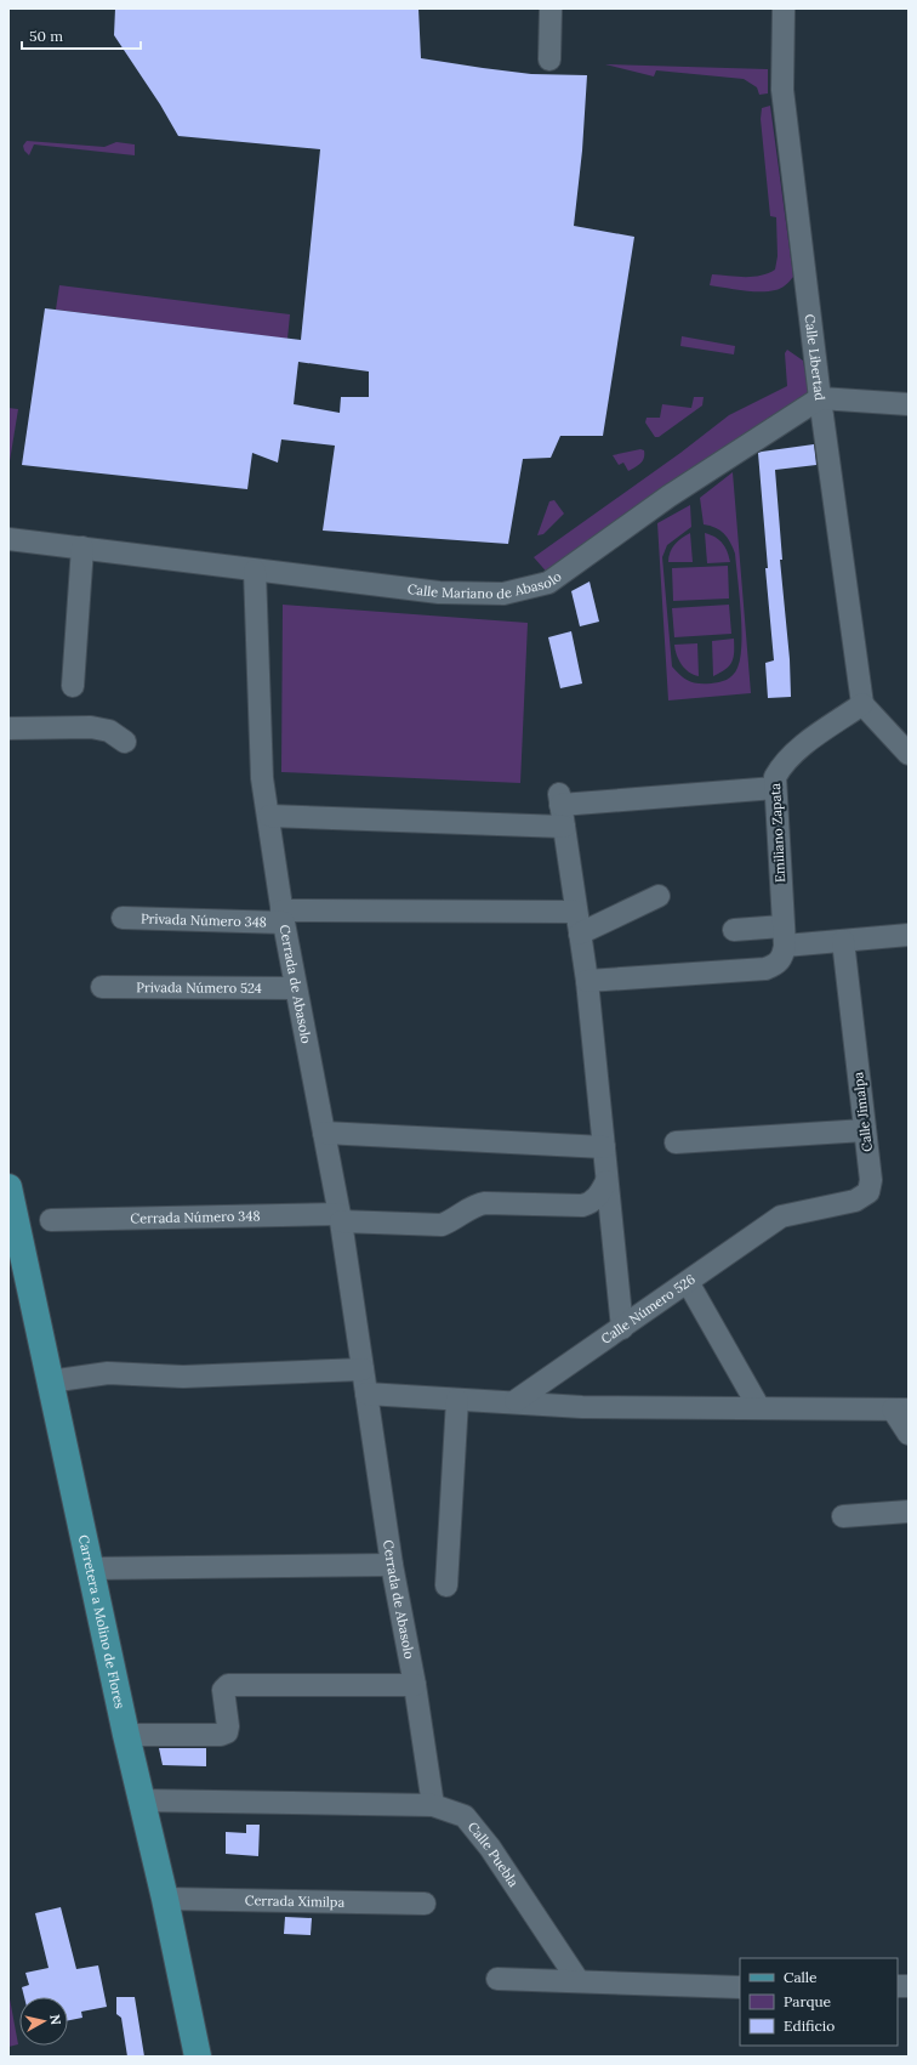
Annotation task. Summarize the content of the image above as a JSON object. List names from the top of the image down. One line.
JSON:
{"streets":{"main road":["Carretera a Molino de Flores"],"street":["Calle Libertad","Calle Mariano de Abasolo","Emiliano Zapata","Privada Número 348","Cerrada de Abasolo","Privada Número 524","Calle Jimalpa","Cerrada Número 348","Calle Número 526","Calle Puebla","Cerrada Ximilpa"]},"crossings":[["Calle Libertad","Calle Mariano de Abasolo"],["Calle Libertad","Emiliano Zapata"],["Calle Mariano de Abasolo","Cerrada de Abasolo"],["Privada Número 348","Cerrada de Abasolo"],["Cerrada de Abasolo","Privada Número 524"],["Cerrada de Abasolo","Cerrada Número 348"],["Cerrada de Abasolo","Calle Puebla"],["Calle Jimalpa","Calle Número 526"],["Carretera a Molino de Flores","Calle Puebla"],["Carretera a Molino de Flores","Cerrada Ximilpa"]],"legend":["Calle","Parque","Edificio"],"scale_bar":"50 m","north":"right"}
